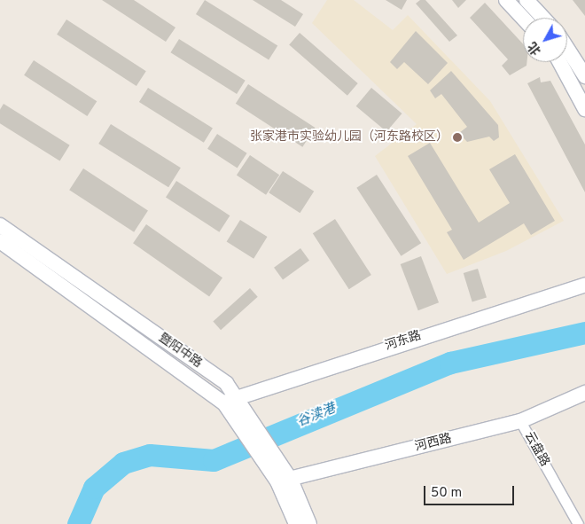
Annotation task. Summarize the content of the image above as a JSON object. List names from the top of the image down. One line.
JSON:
{"streets":{"street":["河东路","暨阳中路","河西路","云盘路"]},"crossings":[["河东路","暨阳中路"],["暨阳中路","河西路"],["河西路","云盘路"]],"water":["谷渎港"],"places":["张家港市实验幼儿园（河东路校区）"],"scale_bar":"50 m","north":"bottom left"}
